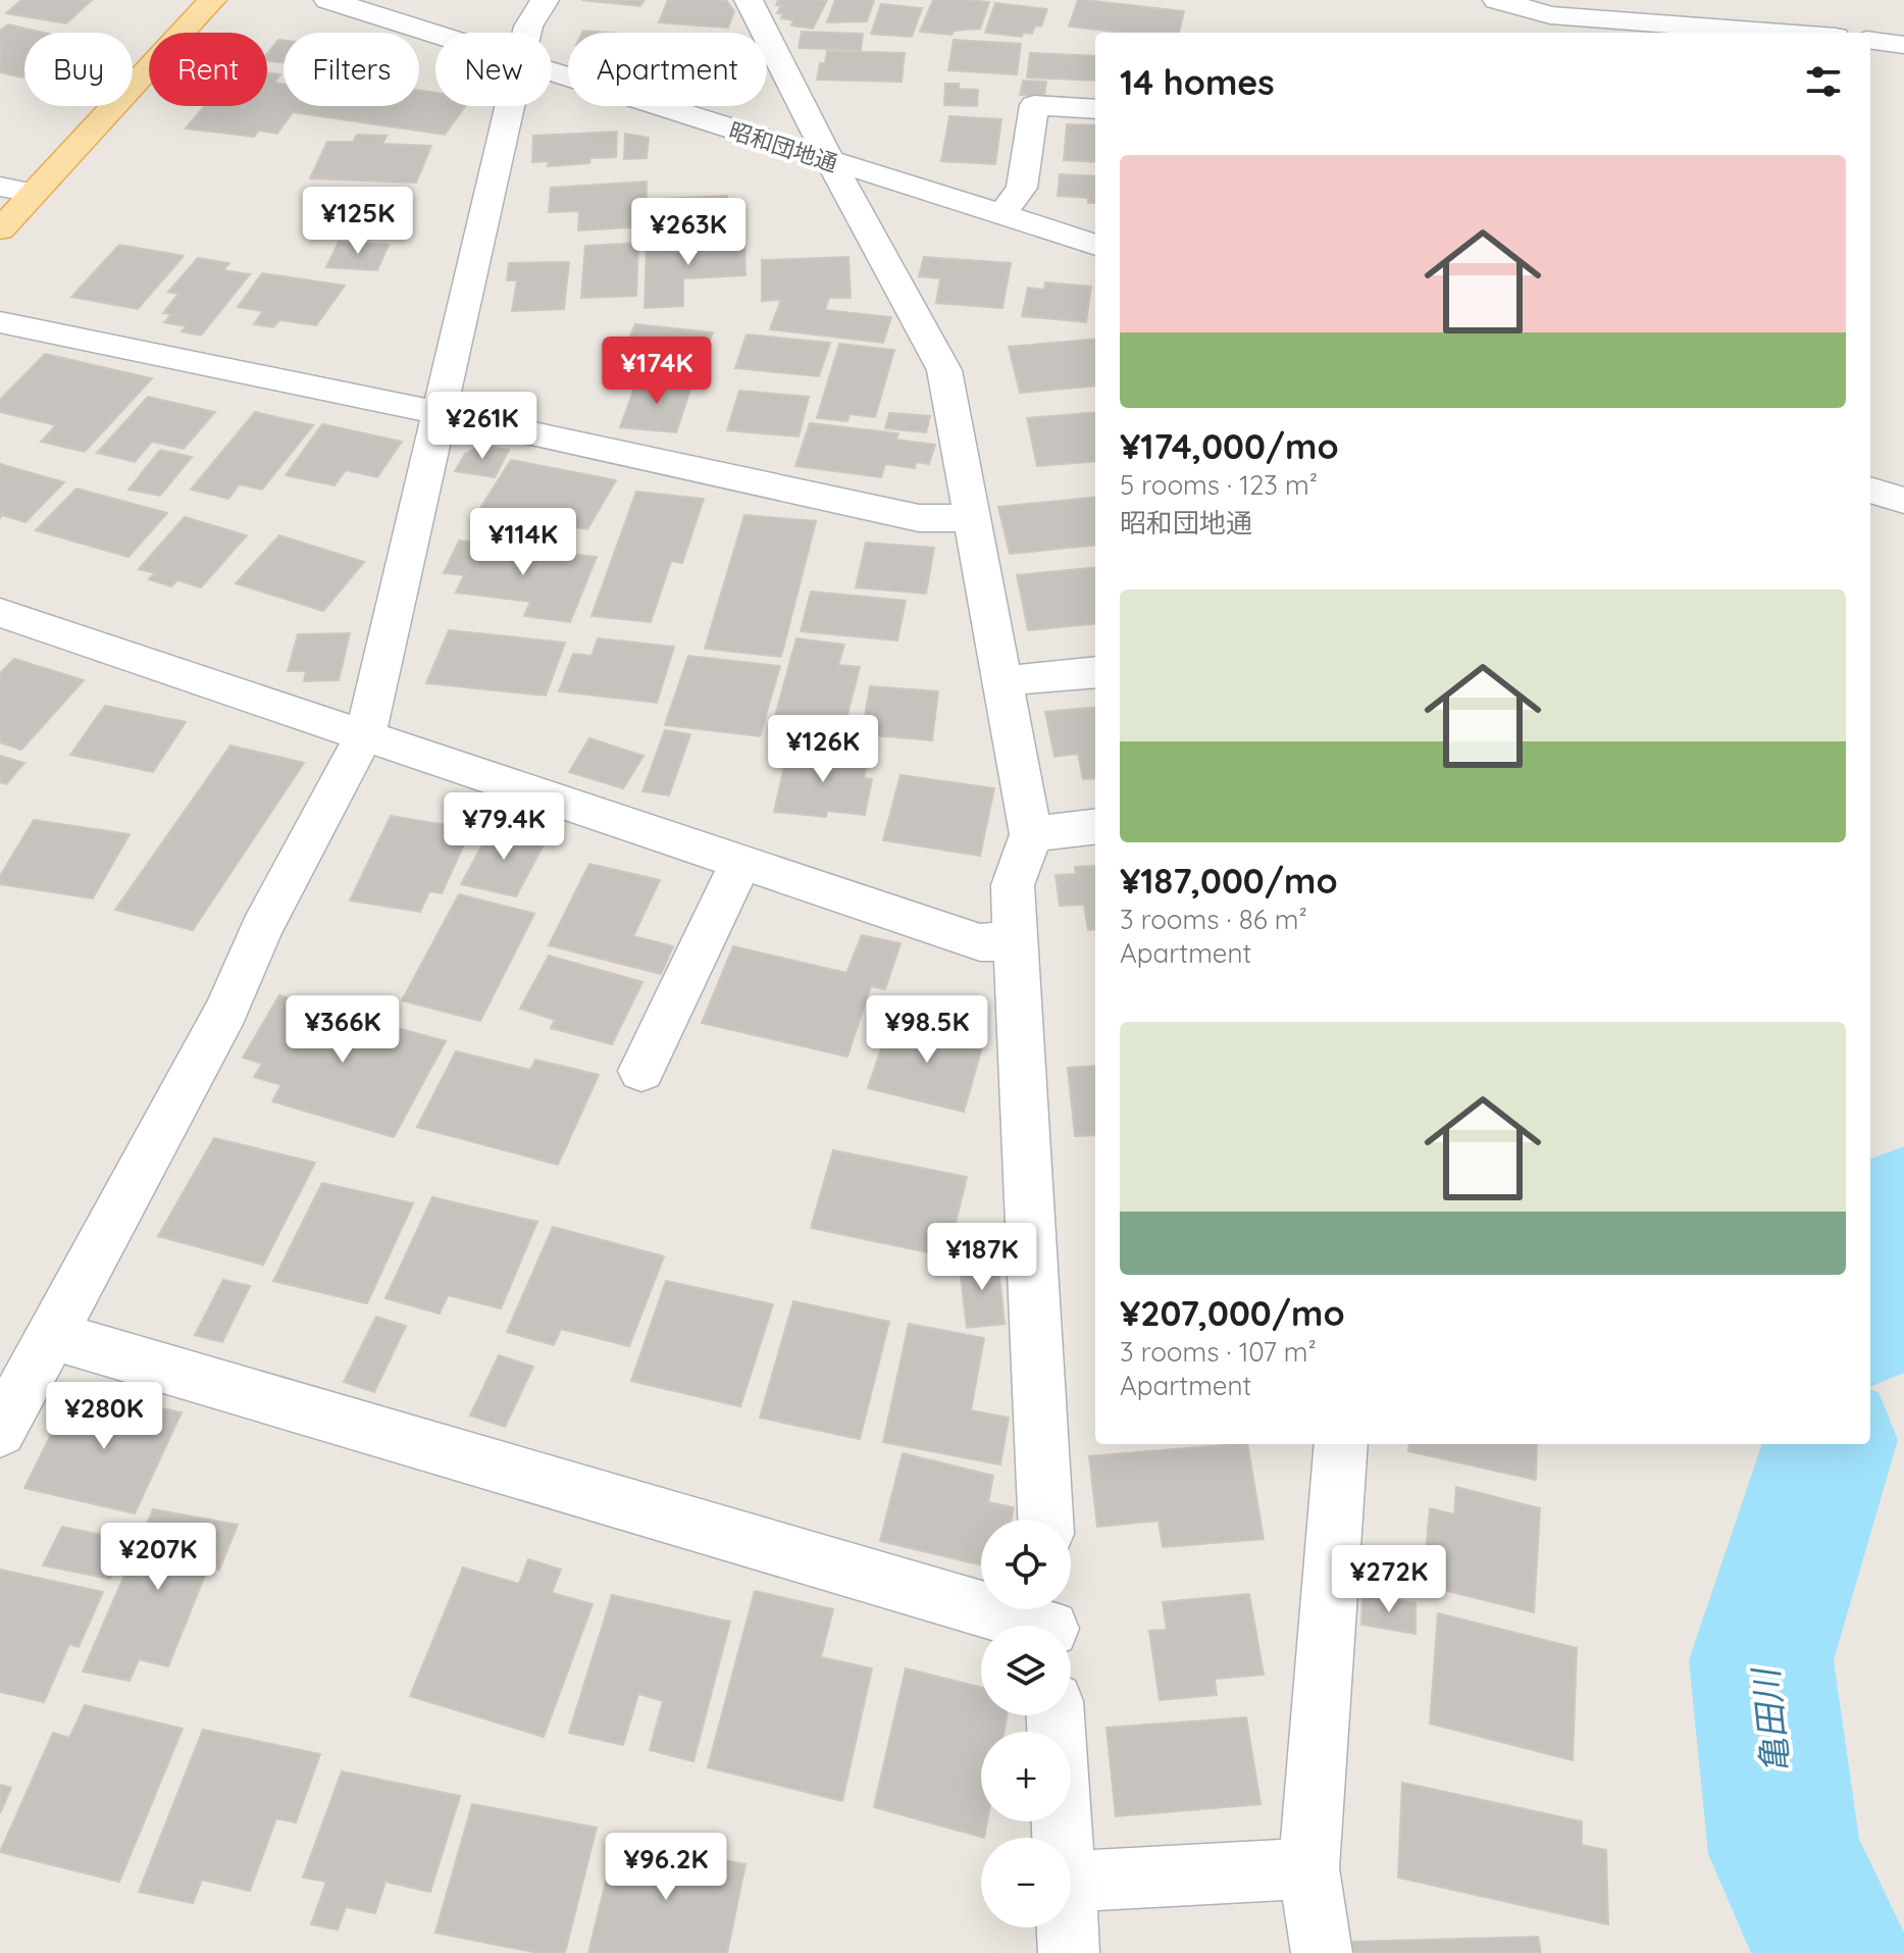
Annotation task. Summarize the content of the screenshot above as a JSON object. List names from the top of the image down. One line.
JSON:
{"streets":{"street":["昭和団地通"]},"water":["亀田川"],"page":{"chip":["Buy","Rent","Filters","New","Apartment"],"heading":"14 homes","list":[{"name":"¥174,000/mo","note":"5 rooms · 123 m² · 昭和団地通"},{"name":"¥187,000/mo","note":"3 rooms · 86 m² · Apartment"},{"name":"¥207,000/mo","note":"3 rooms · 107 m² · Apartment"}],"price":["¥125K","¥263K","¥174K","¥261K","¥114K","¥126K","¥79.4K","¥366K","¥98.5K","¥187K","¥280K","¥207K","¥272K","¥96.2K"],"map_buttons":["+","−"]}}
